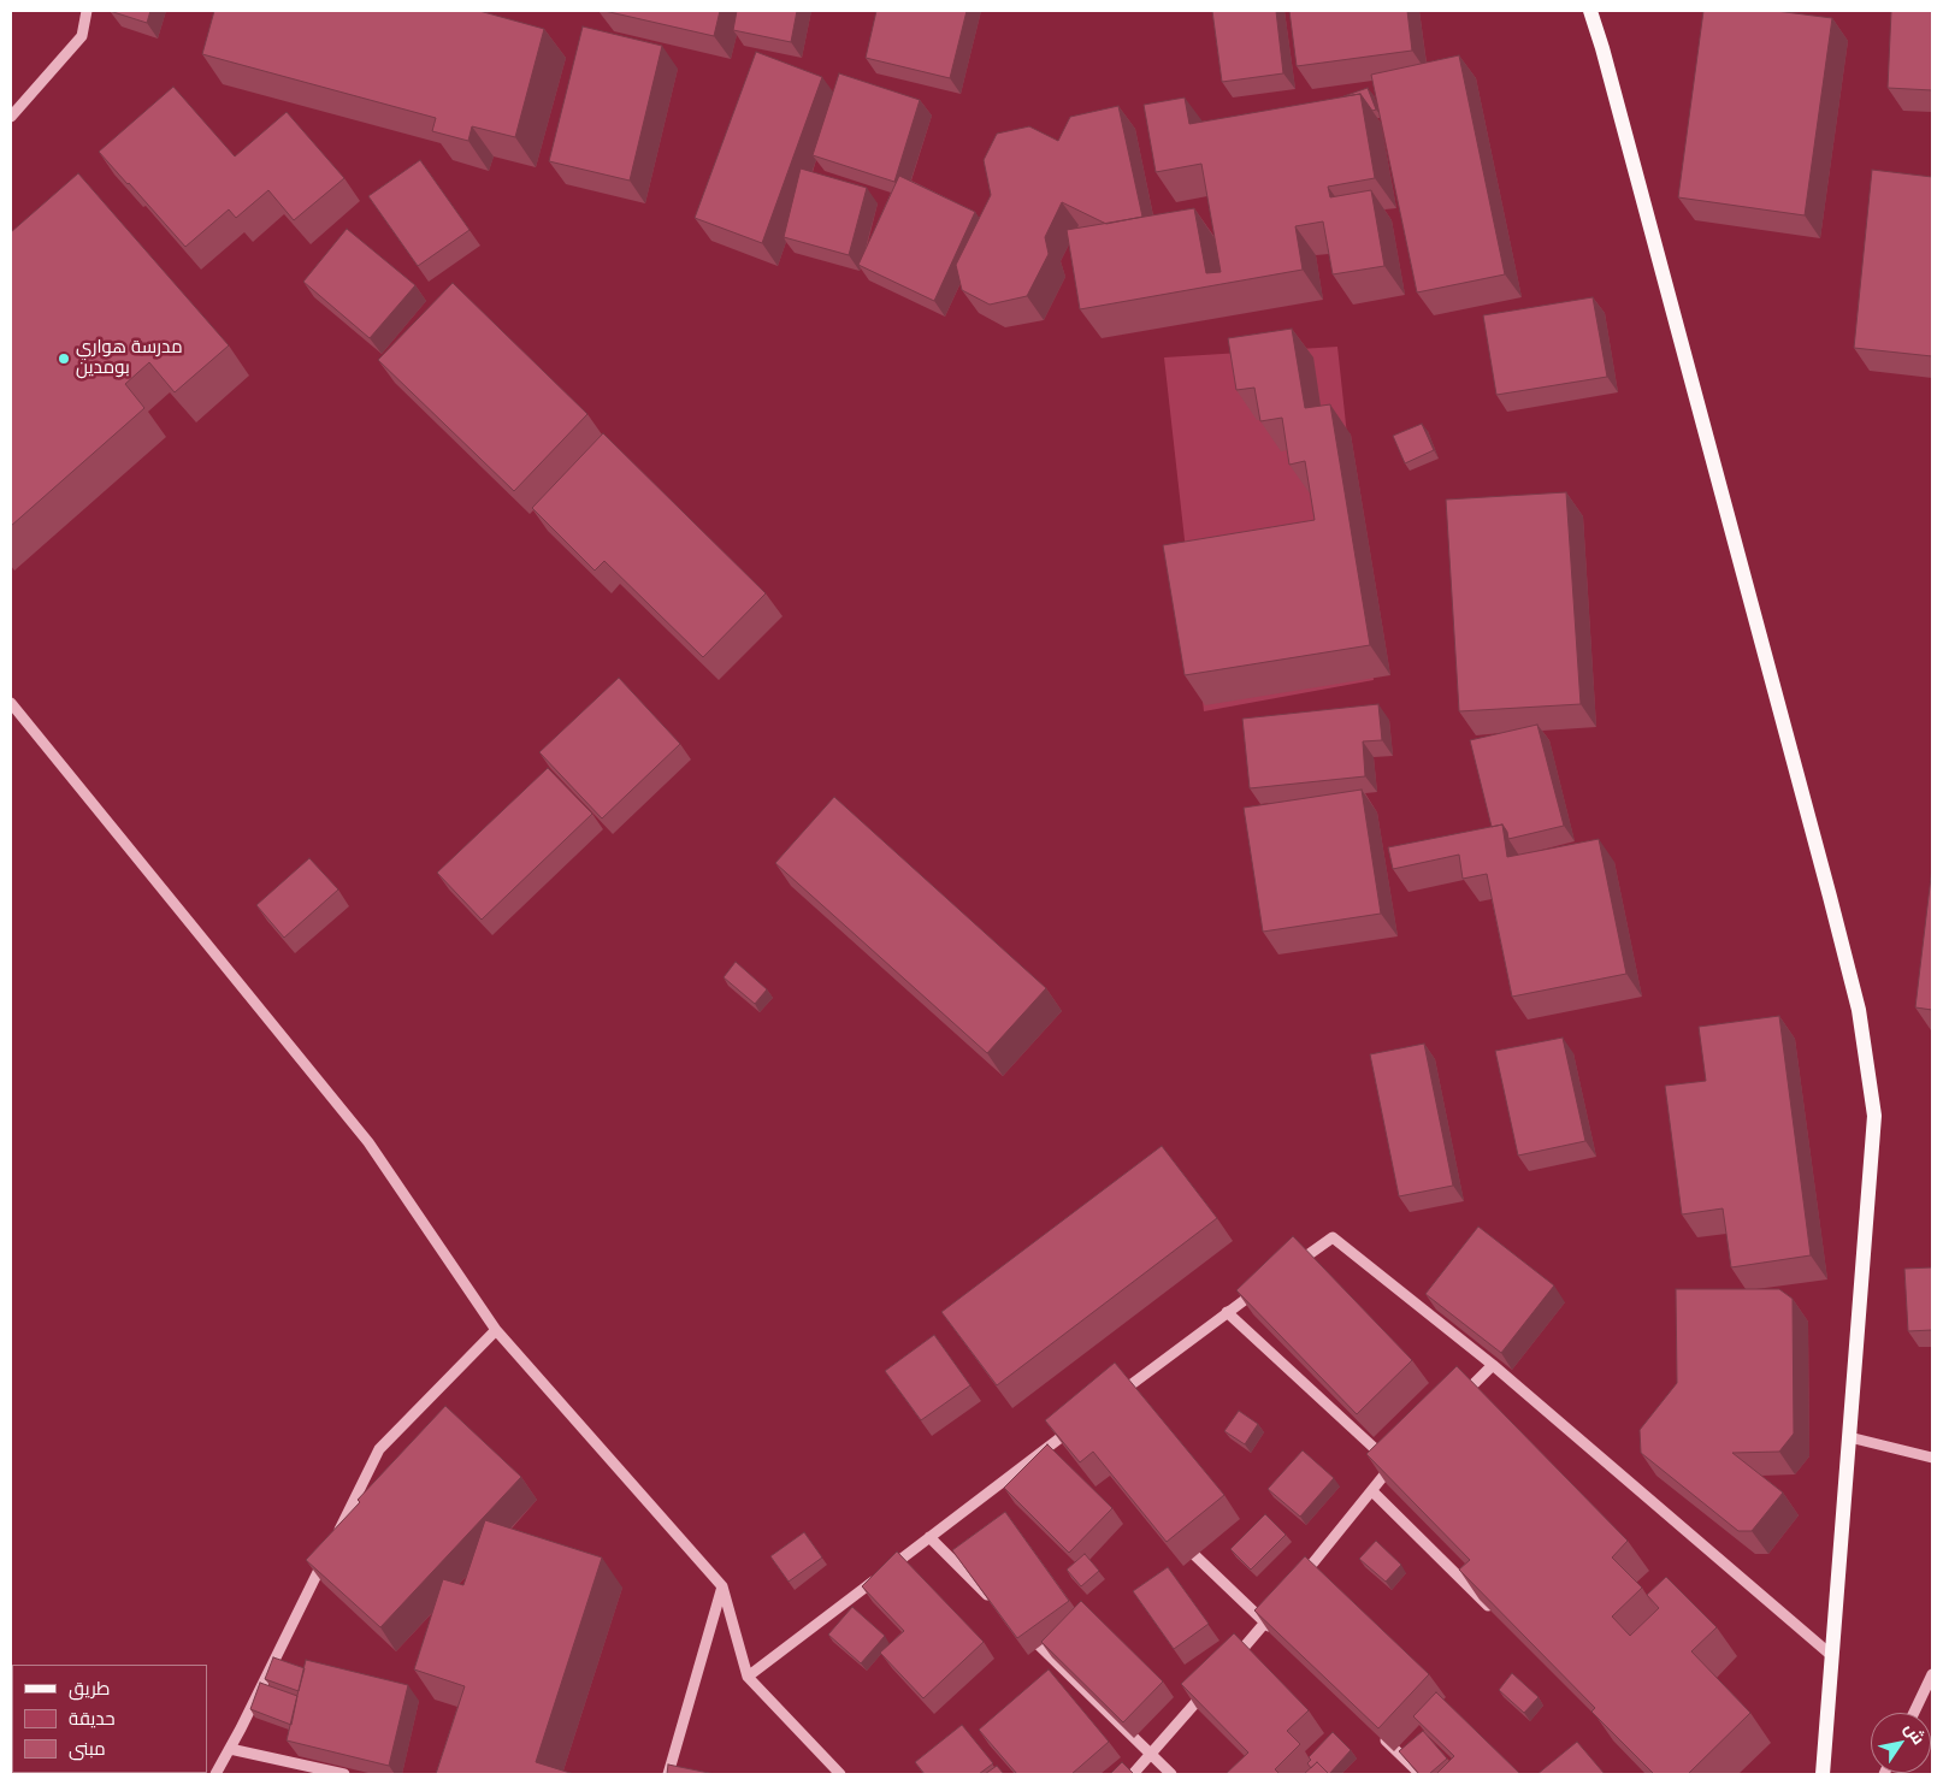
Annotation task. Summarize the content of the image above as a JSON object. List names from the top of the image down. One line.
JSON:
{"places":["مدرسة هواري بومدين"],"legend":["طريق","حديقة","مبنى"],"north":"top right"}
